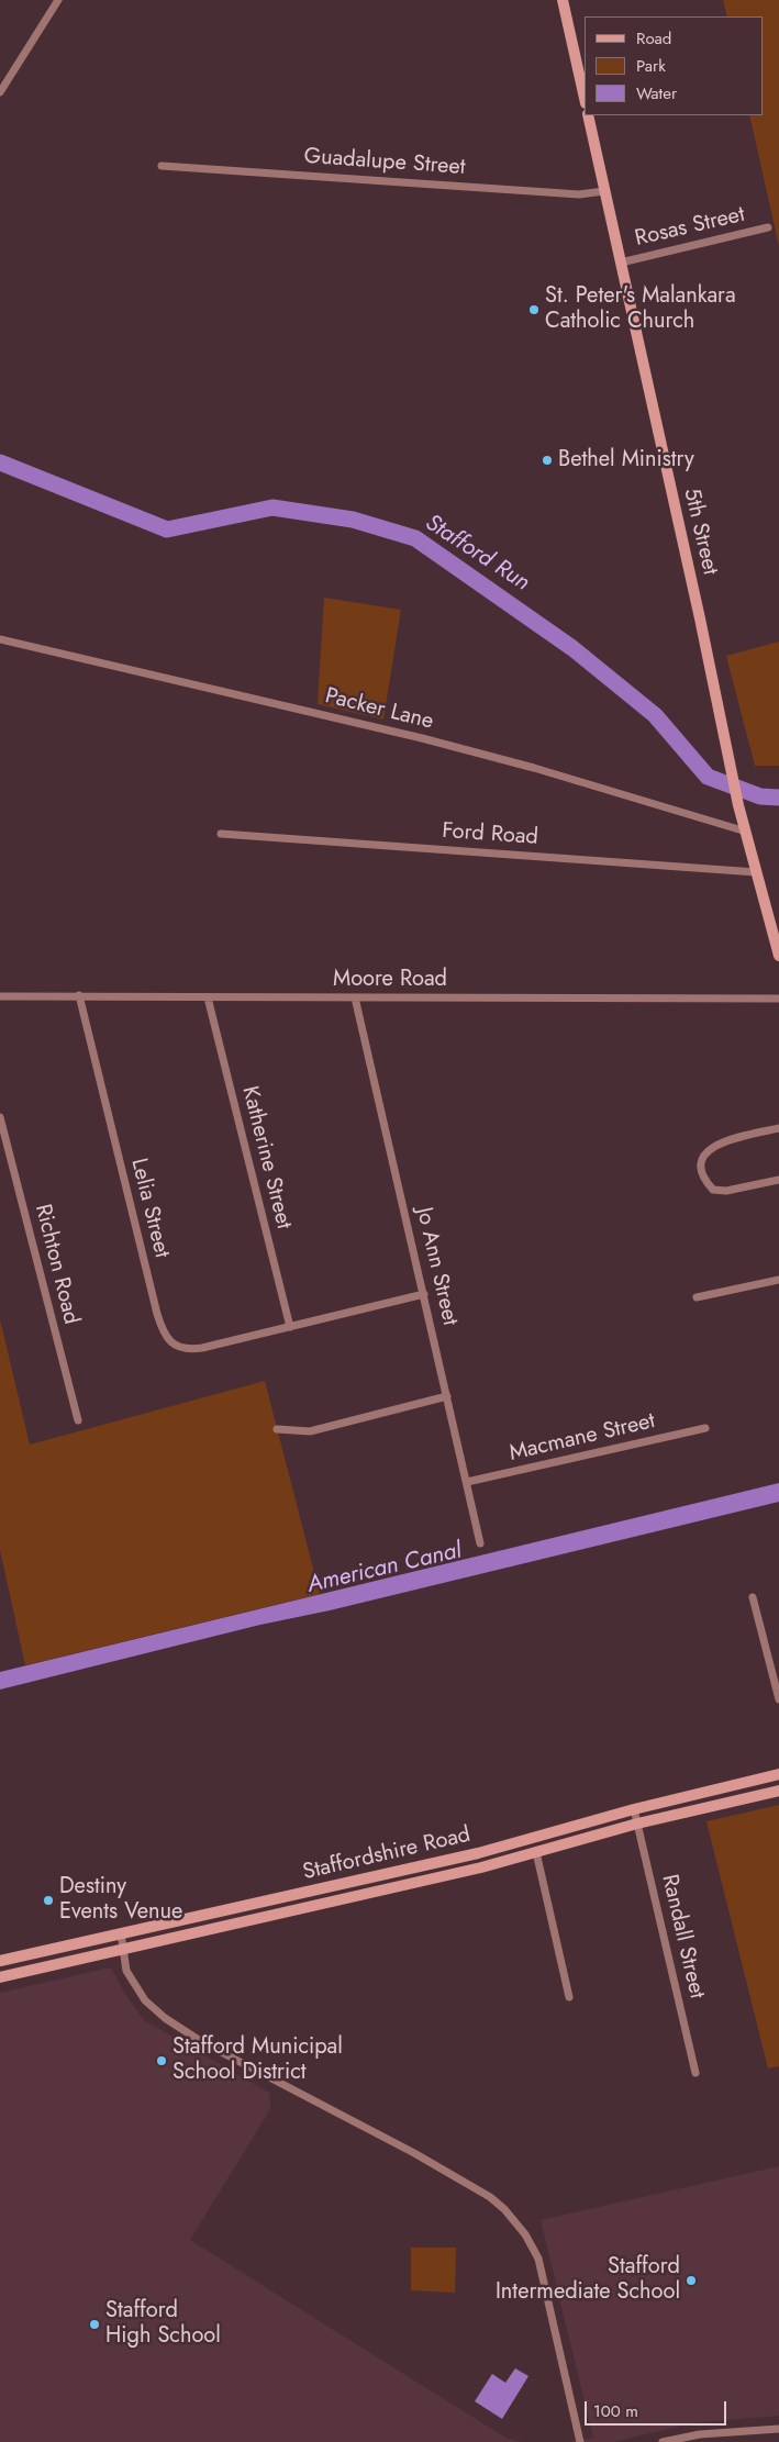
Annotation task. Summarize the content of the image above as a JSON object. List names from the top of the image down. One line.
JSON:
{"streets":{"main road":["5th Street","Staffordshire Road"],"street":["Guadalupe Street","Rosas Street","Packer Lane","Ford Road","Moore Road","Katherine Street","Lelia Street","Richton Road","Jo Ann Street","Macmane Street","Randall Street"]},"crossings":[["Guadalupe Street","5th Street"],["Rosas Street","5th Street"],["5th Street","Packer Lane"],["5th Street","Ford Road"],["Moore Road","Katherine Street"],["Moore Road","Lelia Street"],["Moore Road","Jo Ann Street"],["Katherine Street","Lelia Street"],["Lelia Street","Jo Ann Street"],["Jo Ann Street","Macmane Street"],["Staffordshire Road","Randall Street"]],"water":["Stafford Run","American Canal"],"places":["St. Peter's Malankara Catholic Church","Bethel Ministry","Destiny Events Venue","Stafford Municipal School District","Stafford Intermediate School","Stafford High School"],"legend":["Road","Park","Water"],"scale_bar":"100 m"}
